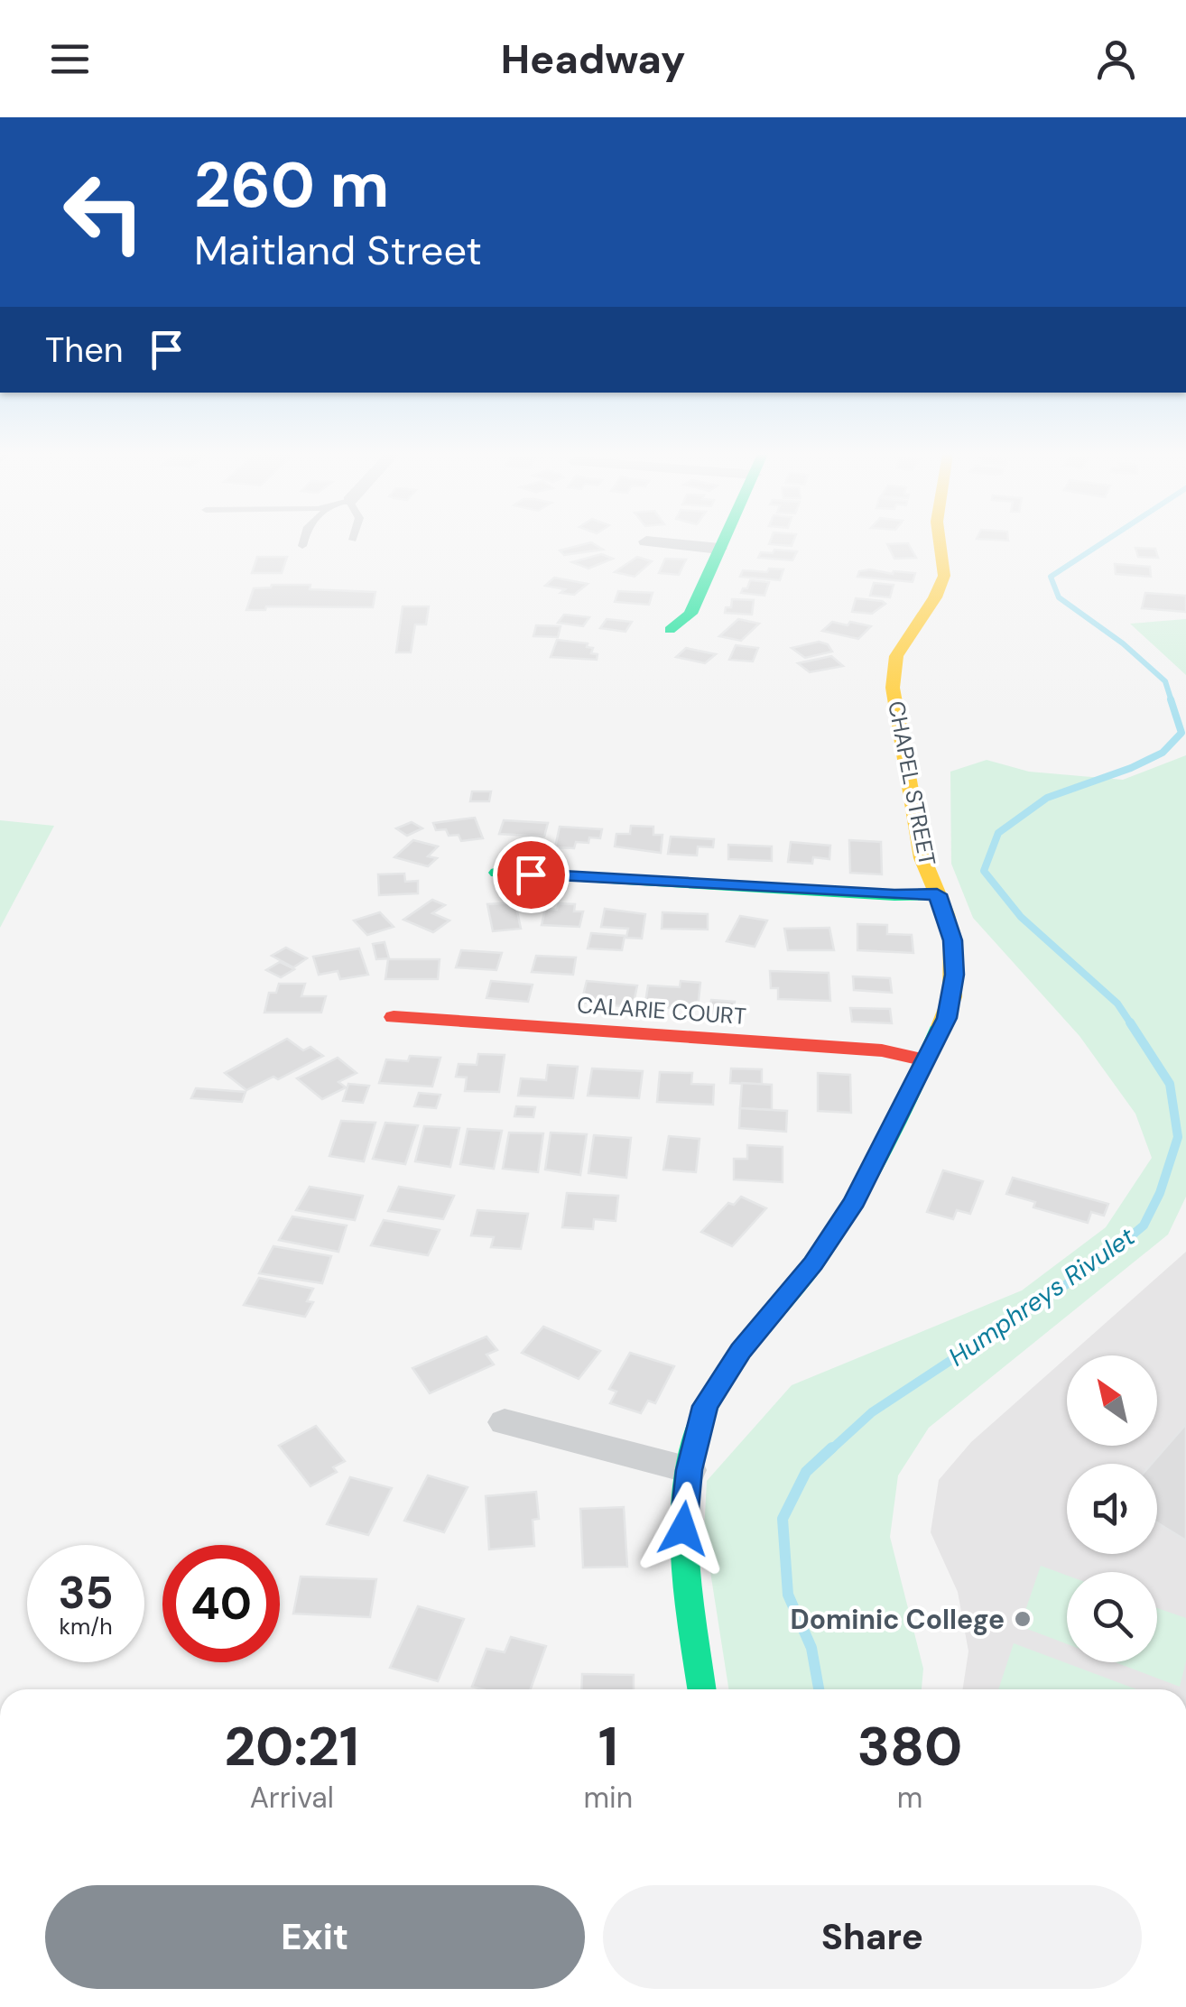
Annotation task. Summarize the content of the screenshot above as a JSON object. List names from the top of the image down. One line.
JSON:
{"streets":{"street":["CHAPEL STREET","CALARIE COURT"]},"crossings":[["CHAPEL STREET","CALARIE COURT"]],"water":["Humphreys Rivulet"],"places":["Dominic College"],"north":"top left","page":{"header":"Headway","turn":["260 m","Maitland Street"],"then":"Then","speed":"35 km/h","limit":"40","eta":["20:21","Arrival","1","min","380","m"],"buttons":["Exit","Share"]}}
